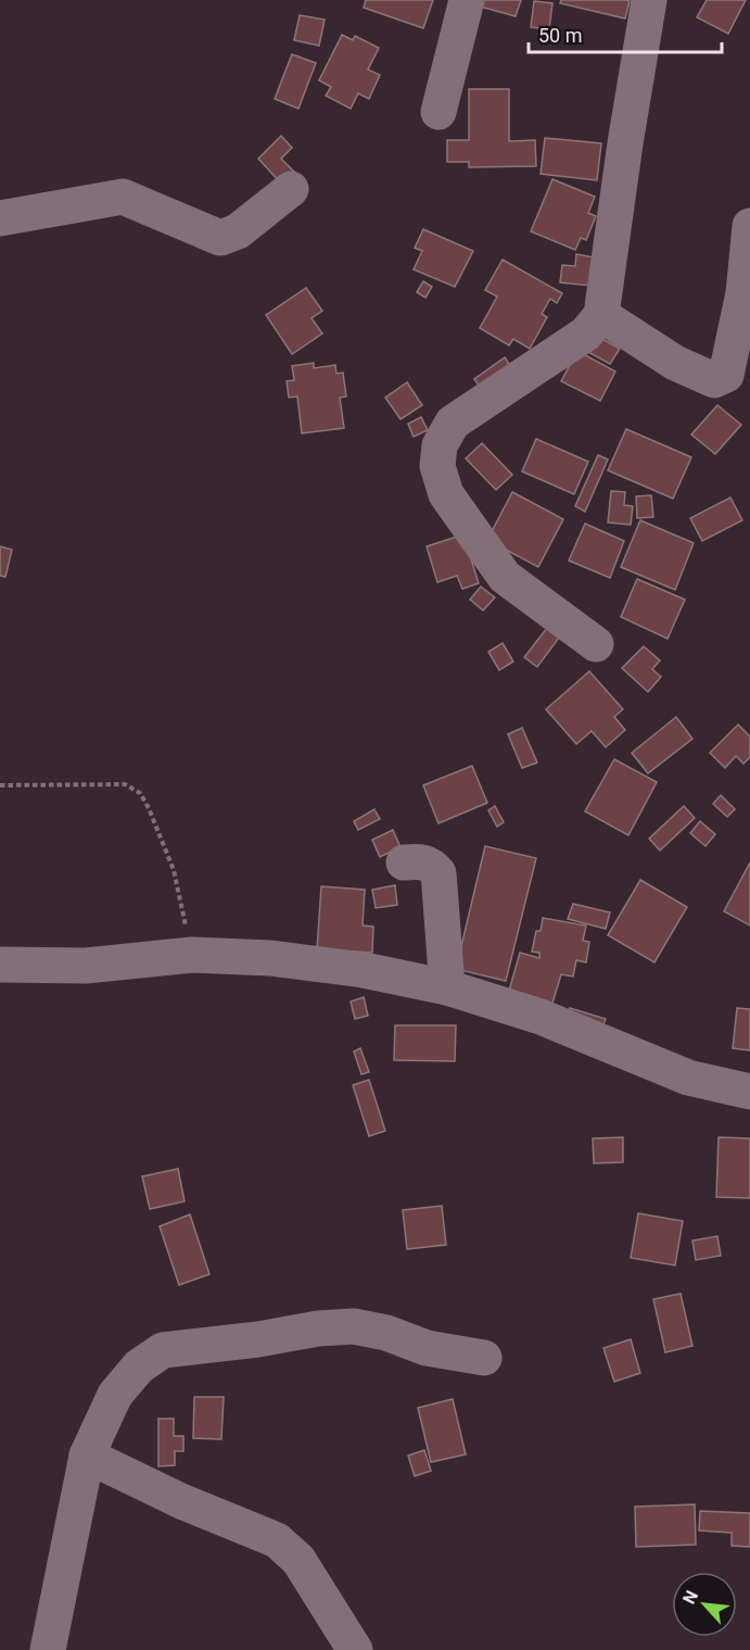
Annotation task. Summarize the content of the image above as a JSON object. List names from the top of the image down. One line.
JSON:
{"scale_bar":"50 m","north":"top left"}
